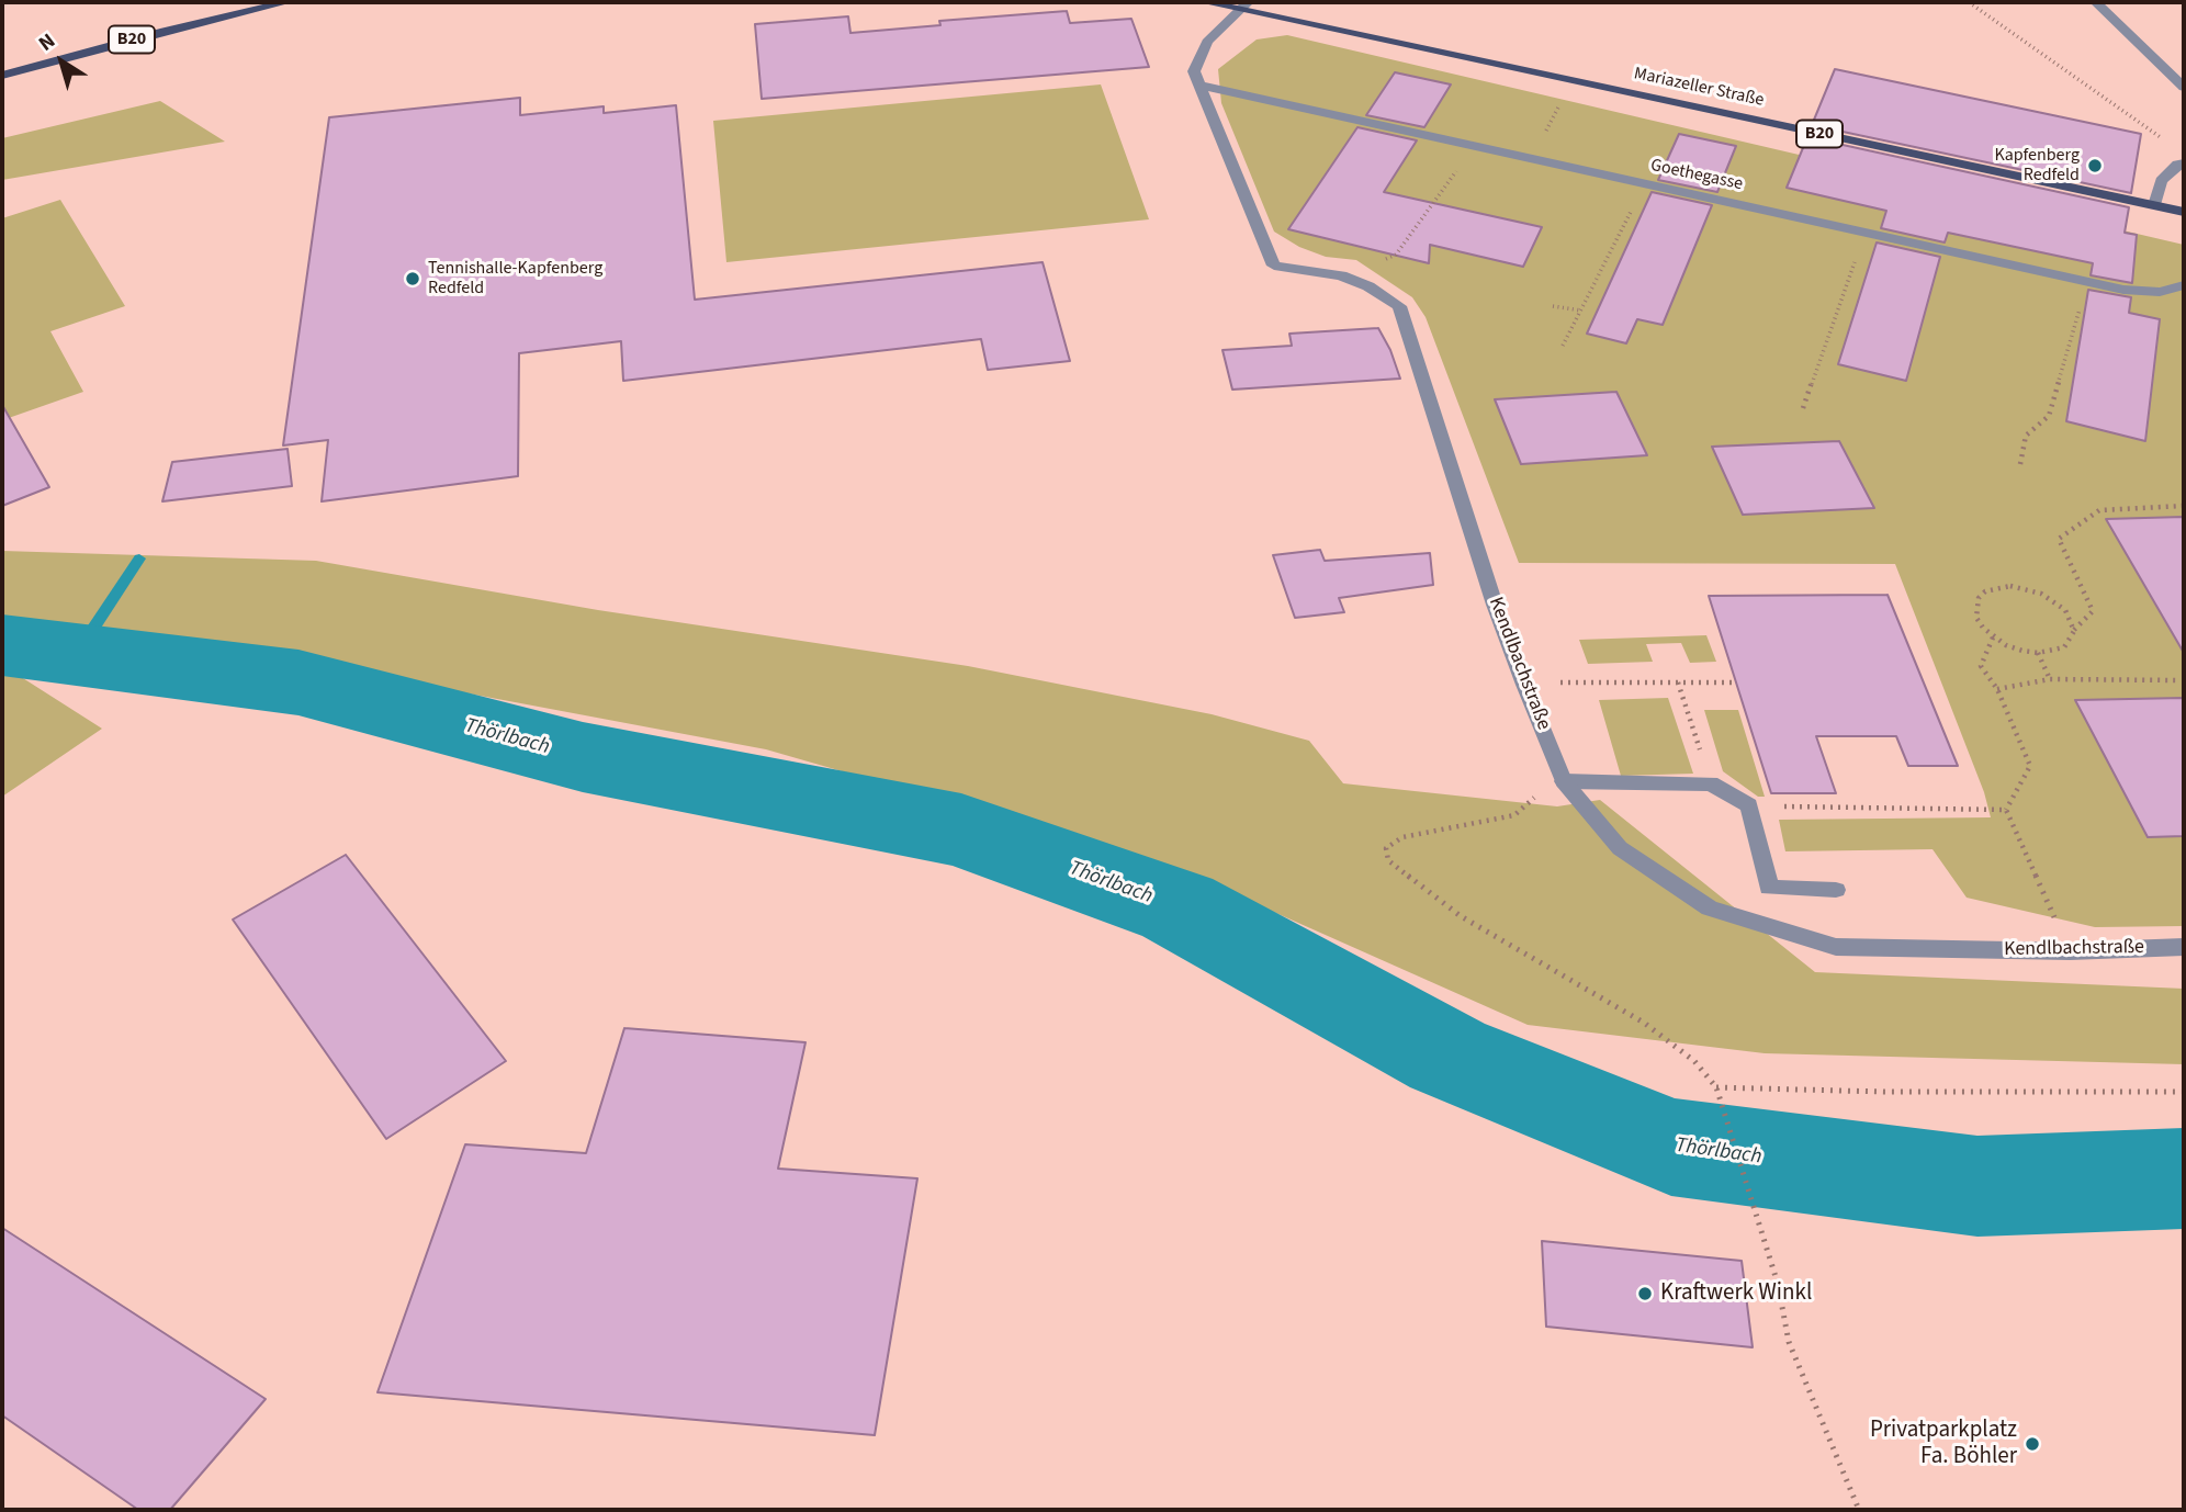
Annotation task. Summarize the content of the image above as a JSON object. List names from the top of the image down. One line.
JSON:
{"streets":{"main road":["B20","Mariazeller Straße"],"street":["Goethegasse","Kendlbachstraße"]},"crossings":[["Mariazeller Straße","Kendlbachstraße"],["Goethegasse","Kendlbachstraße"]],"water":["Thörlbach"],"places":["Kapfenberg Redfeld","Tennishalle-Kapfenberg Redfeld","Kraftwerk Winkl","Privatparkplatz Fa. Böhler"],"north":"top left"}
